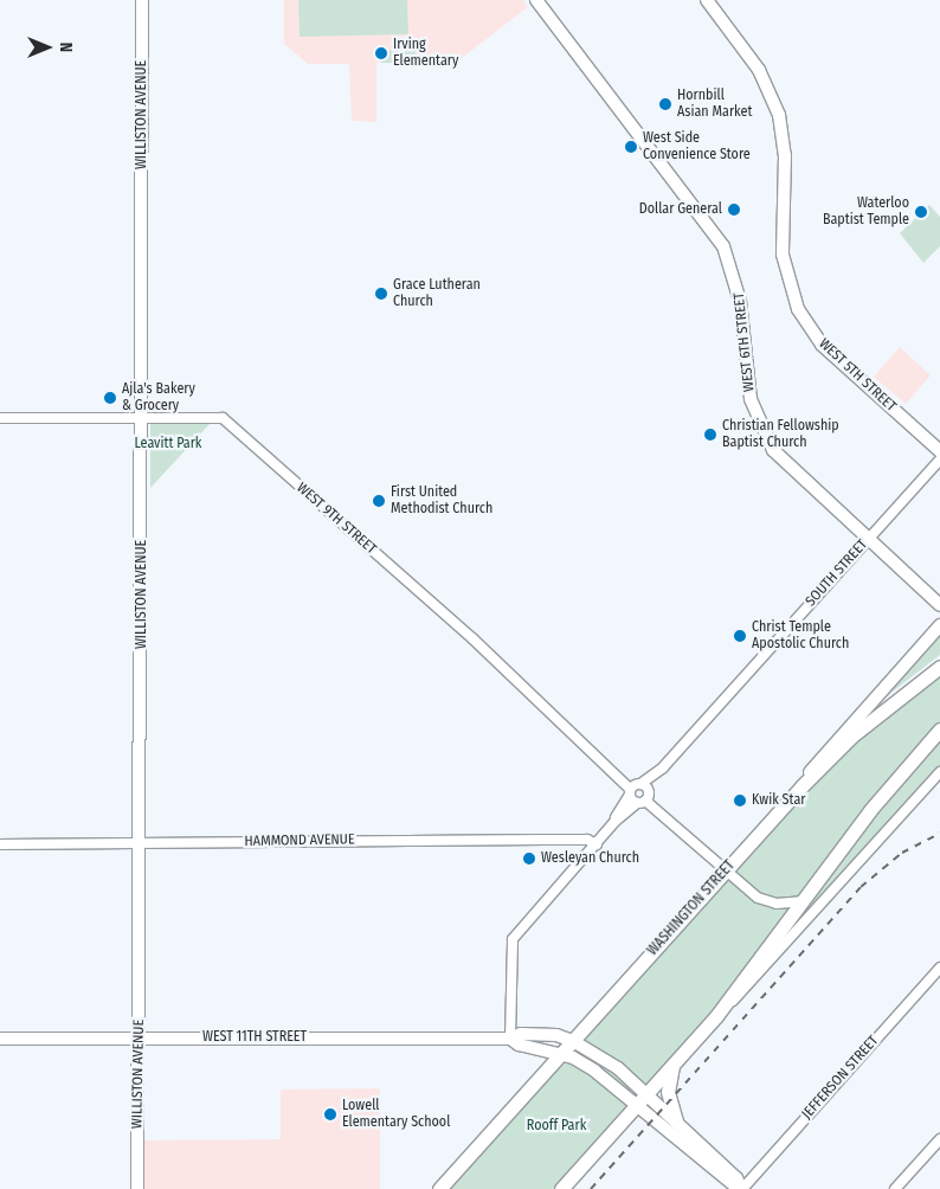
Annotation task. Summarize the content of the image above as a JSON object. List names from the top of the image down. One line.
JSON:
{"streets":{"highway":["WASHINGTON STREET"],"main road":["WILLISTON AVENUE","WEST 6TH STREET","WEST 5TH STREET","WEST 11TH STREET"],"street":["WEST 9TH STREET","SOUTH STREET","HAMMOND AVENUE","JEFFERSON STREET"]},"crossings":[["WILLISTON AVENUE","WEST 9TH STREET"],["WILLISTON AVENUE","HAMMOND AVENUE"],["WILLISTON AVENUE","WEST 11TH STREET"],["WEST 6TH STREET","SOUTH STREET"],["WEST 9TH STREET","SOUTH STREET"],["SOUTH STREET","HAMMOND AVENUE"],["SOUTH STREET","WEST 11TH STREET"],["WASHINGTON STREET","WEST 11TH STREET"],["WEST 11TH STREET","JEFFERSON STREET"]],"parks":["Leavitt Park","Rooff Park"],"places":["Irving Elementary","Hornbill Asian Market","West Side Convenience Store","Dollar General","Waterloo Baptist Temple","Grace Lutheran Church","Ajla's Bakery & Grocery","Christian Fellowship Baptist Church","First United Methodist Church","Christ Temple Apostolic Church","Kwik Star","Wesleyan Church","Lowell Elementary School"],"north":"right"}
